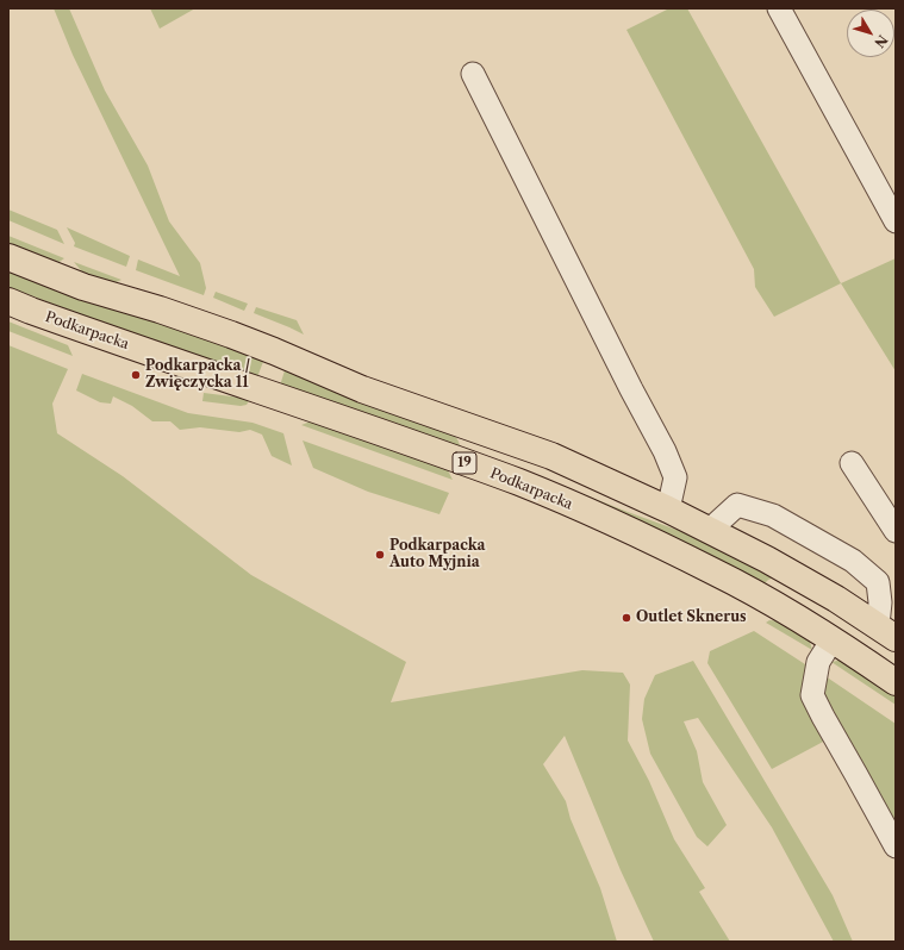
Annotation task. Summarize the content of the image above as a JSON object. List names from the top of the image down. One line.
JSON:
{"streets":{"highway":["Podkarpacka","19"]},"places":["Podkarpacka / Zwięczycka 11","Podkarpacka Auto Myjnia","Outlet Sknerus"],"north":"bottom right"}
